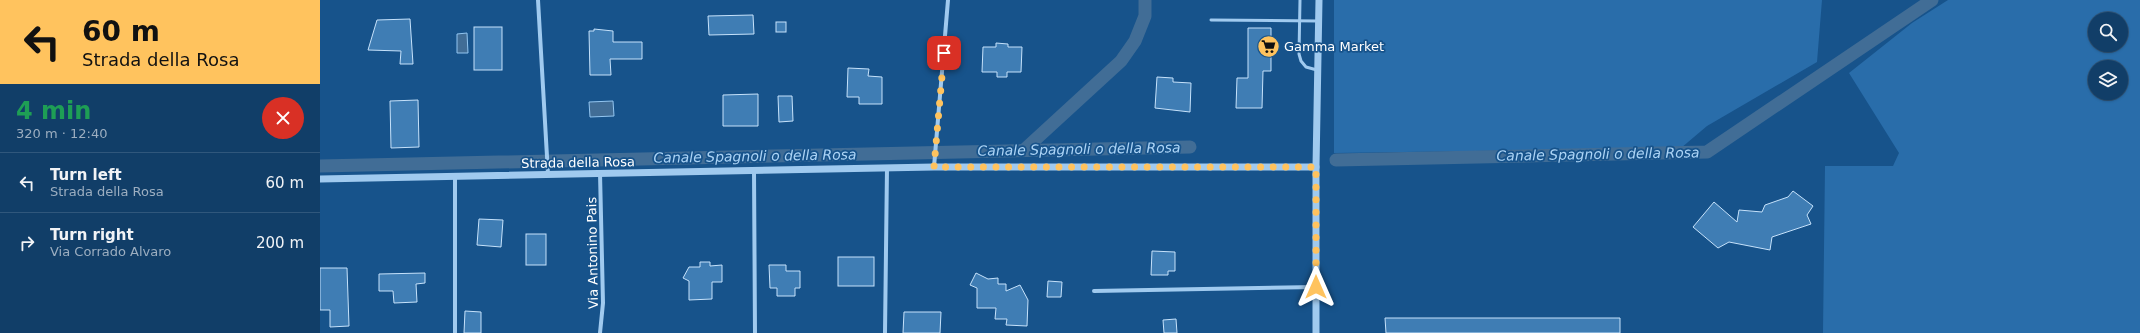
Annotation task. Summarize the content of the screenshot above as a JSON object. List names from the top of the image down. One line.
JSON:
{"streets":{"street":["Strada della Rosa","Via Antonino Pais"]},"crossings":[["Strada della Rosa","Via Antonino Pais"]],"water":["Canale Spagnoli o della Rosa"],"places":{"supermarket":["Gamma Market"]},"page":{"turn":["60 m","Strada della Rosa"],"heading":["4 min","320 m · 12:40"],"list":[{"name":"Turn left","note":"Strada della Rosa","value":"60 m"},{"name":"Turn right","note":"Via Corrado Alvaro","value":"200 m"}]}}
